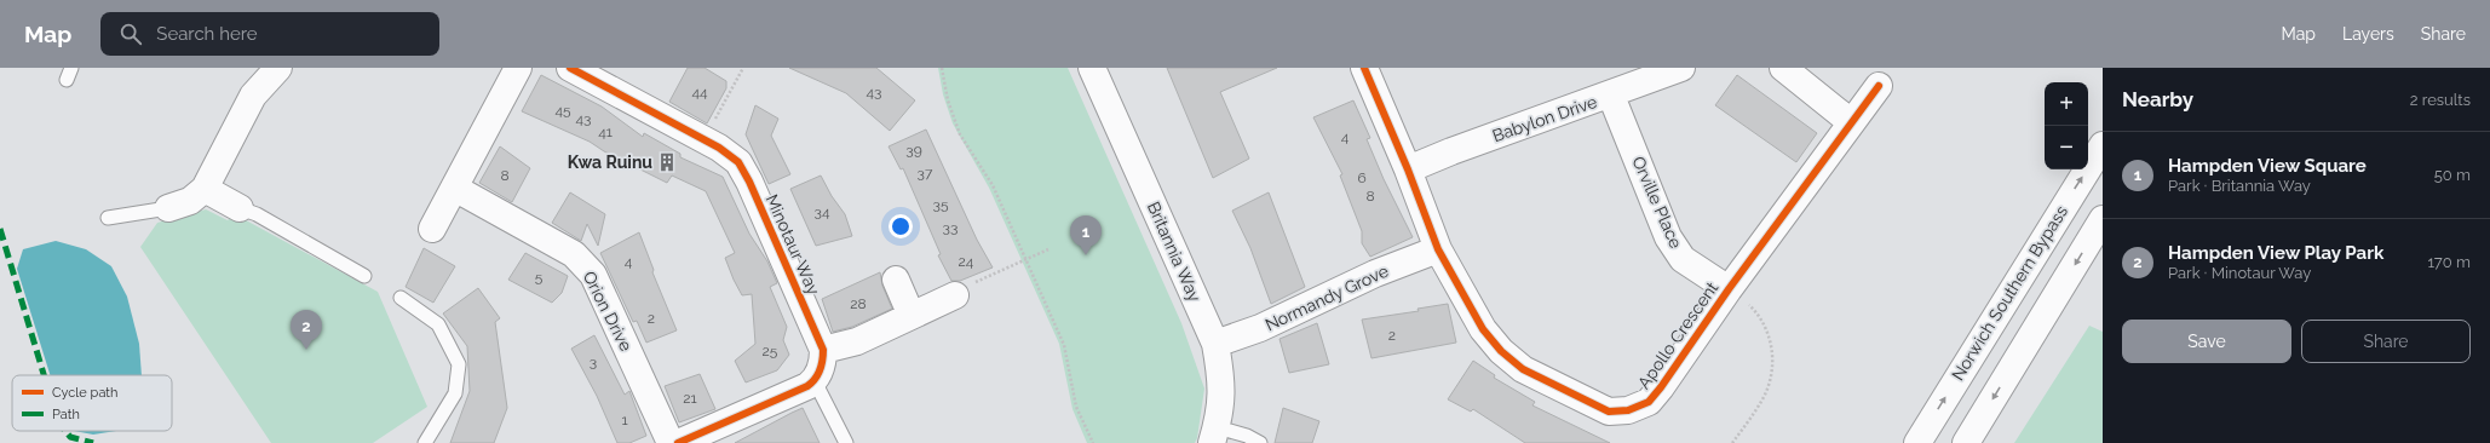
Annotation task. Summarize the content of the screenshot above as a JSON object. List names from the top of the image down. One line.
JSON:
{"streets":{"main road":["Babylon Drive","Orville Place","Minotaur Way","Britannia Way","Norwich Southern Bypass","Normandy Grove","Orion Drive","Apollo Crescent"]},"crossings":[["Babylon Drive","Orville Place"],["Babylon Drive","Apollo Crescent"],["Orville Place","Apollo Crescent"],["Britannia Way","Normandy Grove"],["Normandy Grove","Apollo Crescent"]],"places":{"building":["Kwa Ruinu"]},"house_numbers":["44","43","45","43","41","4","39","37","8","6","8","35","34","33","4","24","5","28","2","2","25","3","21","1"],"legend":["Cycle path","Path"],"page":{"header":"Map","search":"Search here","nav":["Map","Layers","Share"],"heading":["Nearby","2 results"],"map_buttons":["+","−"],"list":[{"mark":"1","name":"Hampden View Square","note":"Park · Britannia Way","value":"50 m"},{"mark":"2","name":"Hampden View Play Park","note":"Park · Minotaur Way","value":"170 m"}],"pins":["1","2"],"buttons":["Save","Share"]}}
